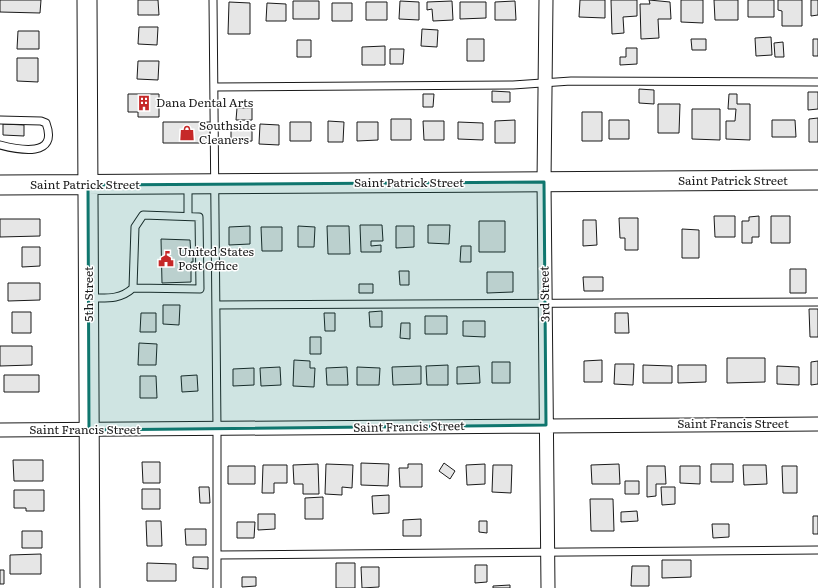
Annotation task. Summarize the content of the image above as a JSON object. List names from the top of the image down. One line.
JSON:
{"streets":{"main road":["Saint Patrick Street","5th Street"],"street":["3rd Street","Saint Francis Street"]},"crossings":[["Saint Patrick Street","5th Street"],["Saint Patrick Street","3rd Street"],["5th Street","Saint Francis Street"],["3rd Street","Saint Francis Street"]],"places":{"building":["Dana Dental Arts"],"shop":["Southside Cleaners"],"public building":["United States Post Office"]}}
